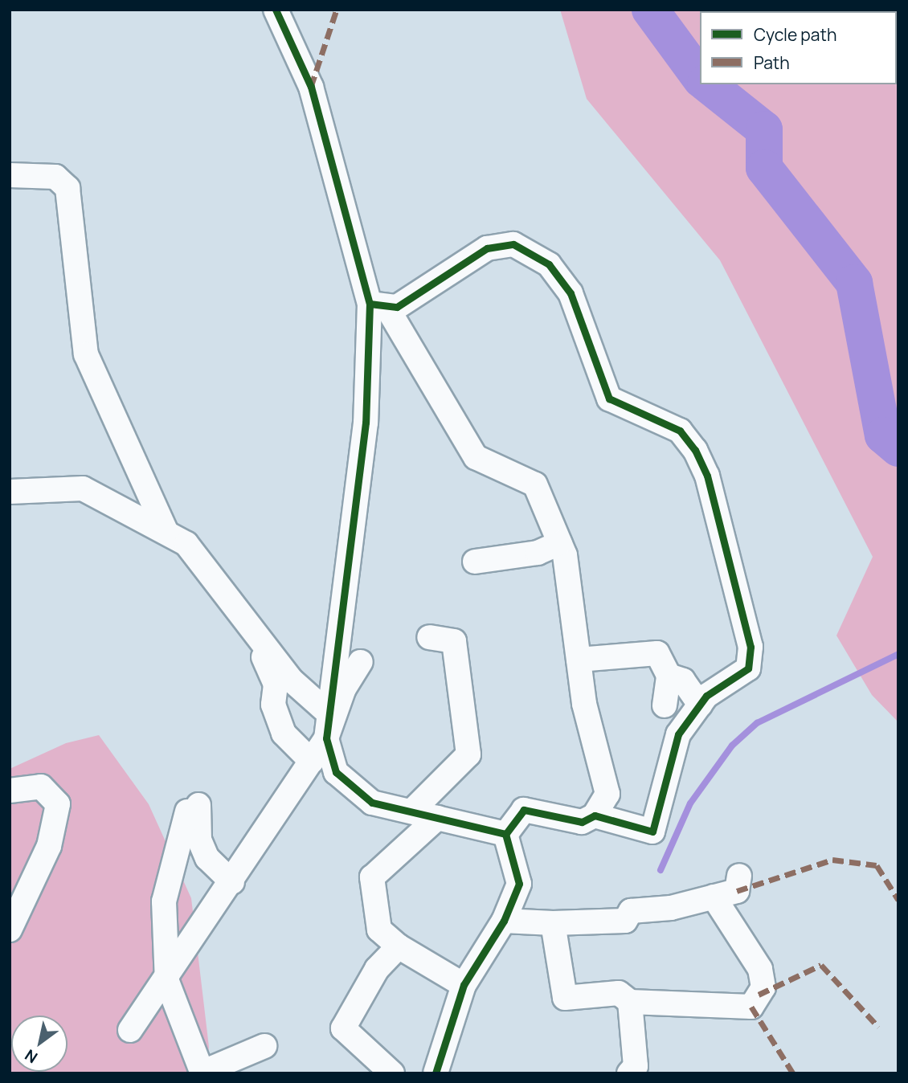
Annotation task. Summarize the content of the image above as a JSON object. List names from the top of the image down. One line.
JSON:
{"legend":["Cycle path","Path"],"north":"bottom left"}
